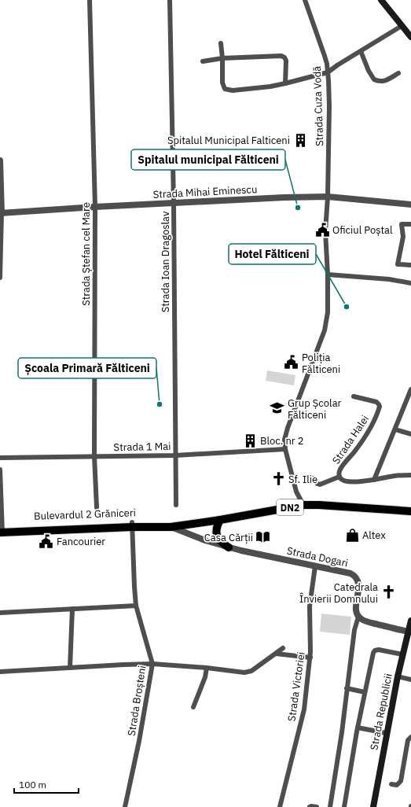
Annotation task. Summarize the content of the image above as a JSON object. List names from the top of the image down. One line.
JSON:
{"streets":{"main road":["DN2","Bulevardul 2 Grăniceri","Strada Republicii"],"street":["Strada Cuza Vodă","Strada Mihai Eminescu","Strada Ștefan cel Mare","Strada Ioan Dragoslav","Strada Halei","Strada 1 Mai","Strada Dogari","Strada Victoriei","Strada Broșteni"]},"crossings":[["Strada Cuza Vodă","Strada Mihai Eminescu"],["Strada Cuza Vodă","Strada 1 Mai"],["Strada Cuza Vodă","DN2"],["Strada Mihai Eminescu","Strada Ștefan cel Mare"],["Strada Mihai Eminescu","Strada Ioan Dragoslav"],["Strada Ștefan cel Mare","Strada 1 Mai"],["Strada Ioan Dragoslav","Strada 1 Mai"],["DN2","Bulevardul 2 Grăniceri"],["DN2","Strada Dogari"],["Bulevardul 2 Grăniceri","Strada Dogari"],["Bulevardul 2 Grăniceri","Strada Broșteni"],["Strada Dogari","Strada Victoriei"]],"places":{"building":["Spitalul Municipal Falticeni","Bloc. nr 2"],"other":["Spitalul municipal Fălticeni","Hotel Fălticeni","Școala Primară Fălticeni"],"public building":["Oficiul Poștal","Poliția Fălticeni","Fancourier"],"school or university":["Grup Școlar Fălticeni"],"church":["Sf. Ilie","Catedrala Învierii Domnului"],"shop":["Altex"],"library":["Casa Cărții"]},"scale_bar":"100 m"}
